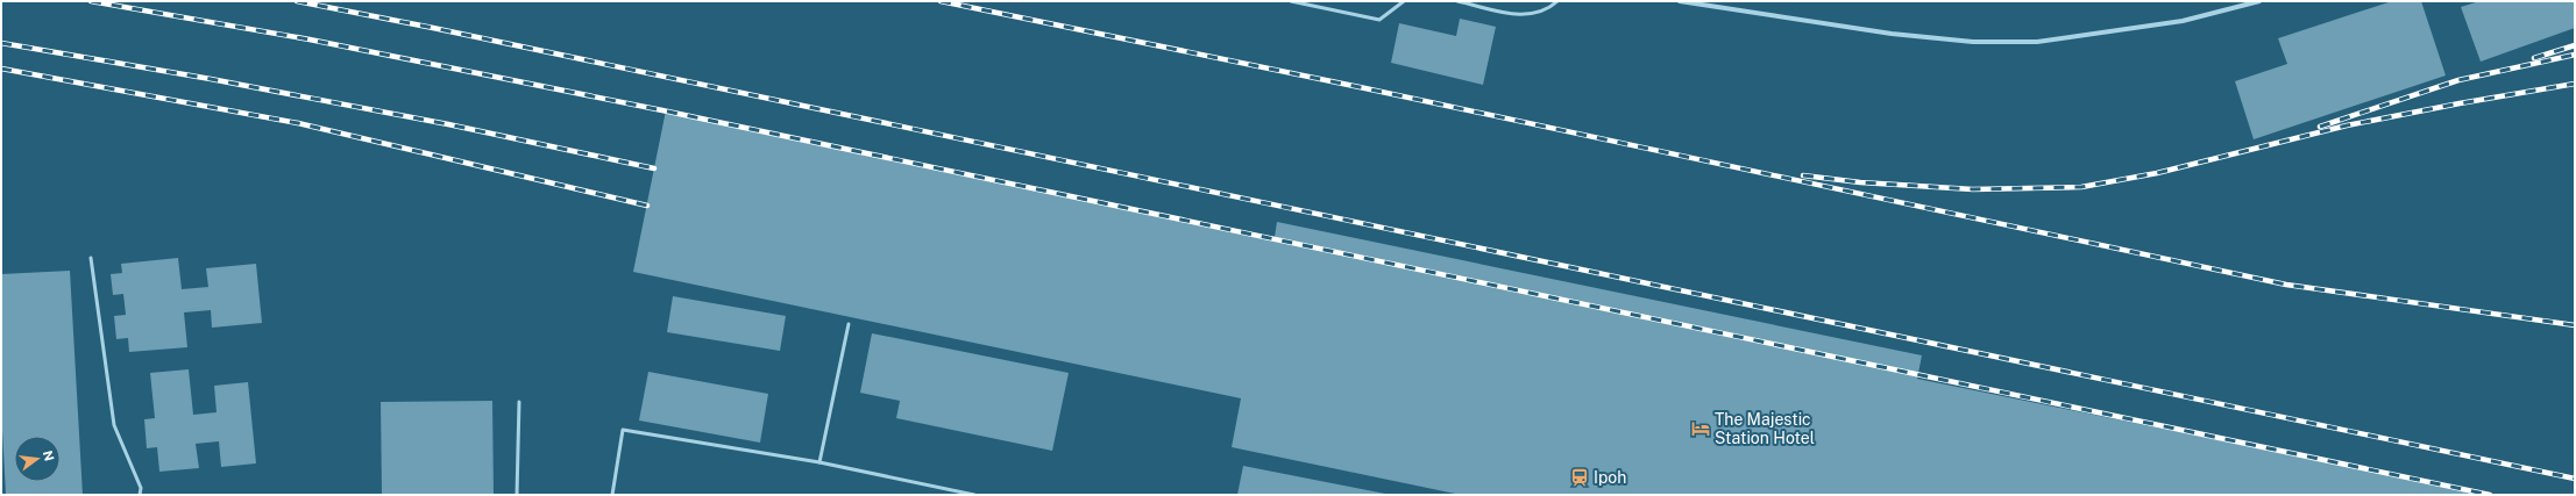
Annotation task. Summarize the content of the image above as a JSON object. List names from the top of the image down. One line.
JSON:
{"places":{"hotel":["The Majestic Station Hotel"],"station":["Ipoh"]},"north":"right"}
